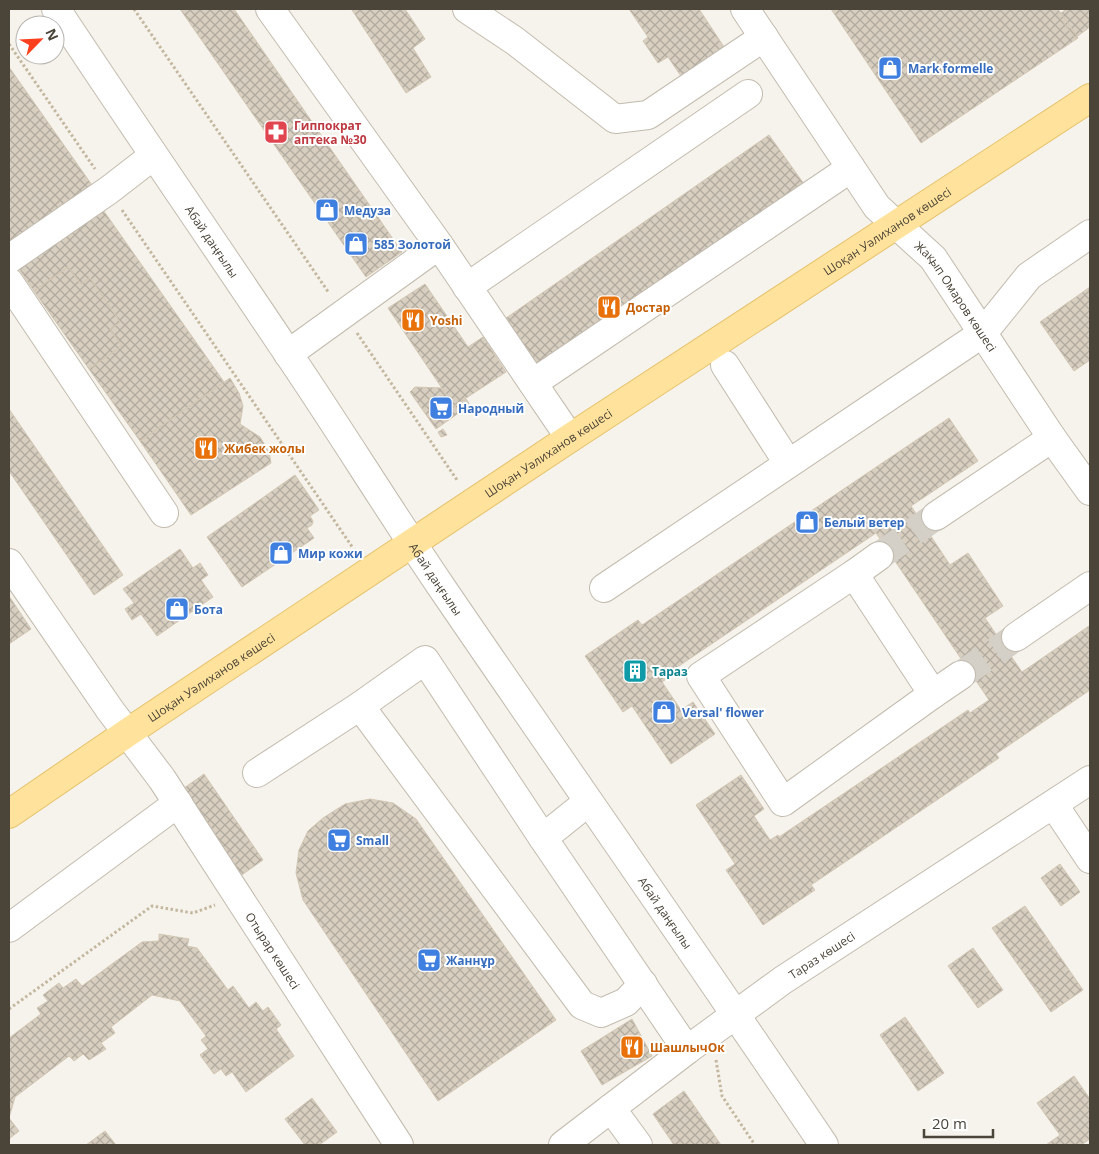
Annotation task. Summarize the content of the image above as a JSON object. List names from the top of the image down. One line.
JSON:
{"streets":{"main road":["Шоқан Уәлиханов көшесі"],"street":["Абай даңғылы","Жақып Омаров көшесі","Отырар көшесі","Тараз көшесі"]},"crossings":[["Шоқан Уәлиханов көшесі","Абай даңғылы"],["Шоқан Уәлиханов көшесі","Жақып Омаров көшесі"],["Шоқан Уәлиханов көшесі","Отырар көшесі"],["Абай даңғылы","Тараз көшесі"]],"places":{"shop":["Mark formelle","Медуза","585 Золотой","Белый ветер","Мир кожи","Бота","Versal' flower"],"pharmacy":["Гиппократ аптека №30"],"restaurant":["Достар","Yoshi","Жибек жолы","ШашлычОк"],"supermarket":["Народный","Small","Жаннұр"],"building":["Тараз"]},"scale_bar":"20 m","north":"top right"}
